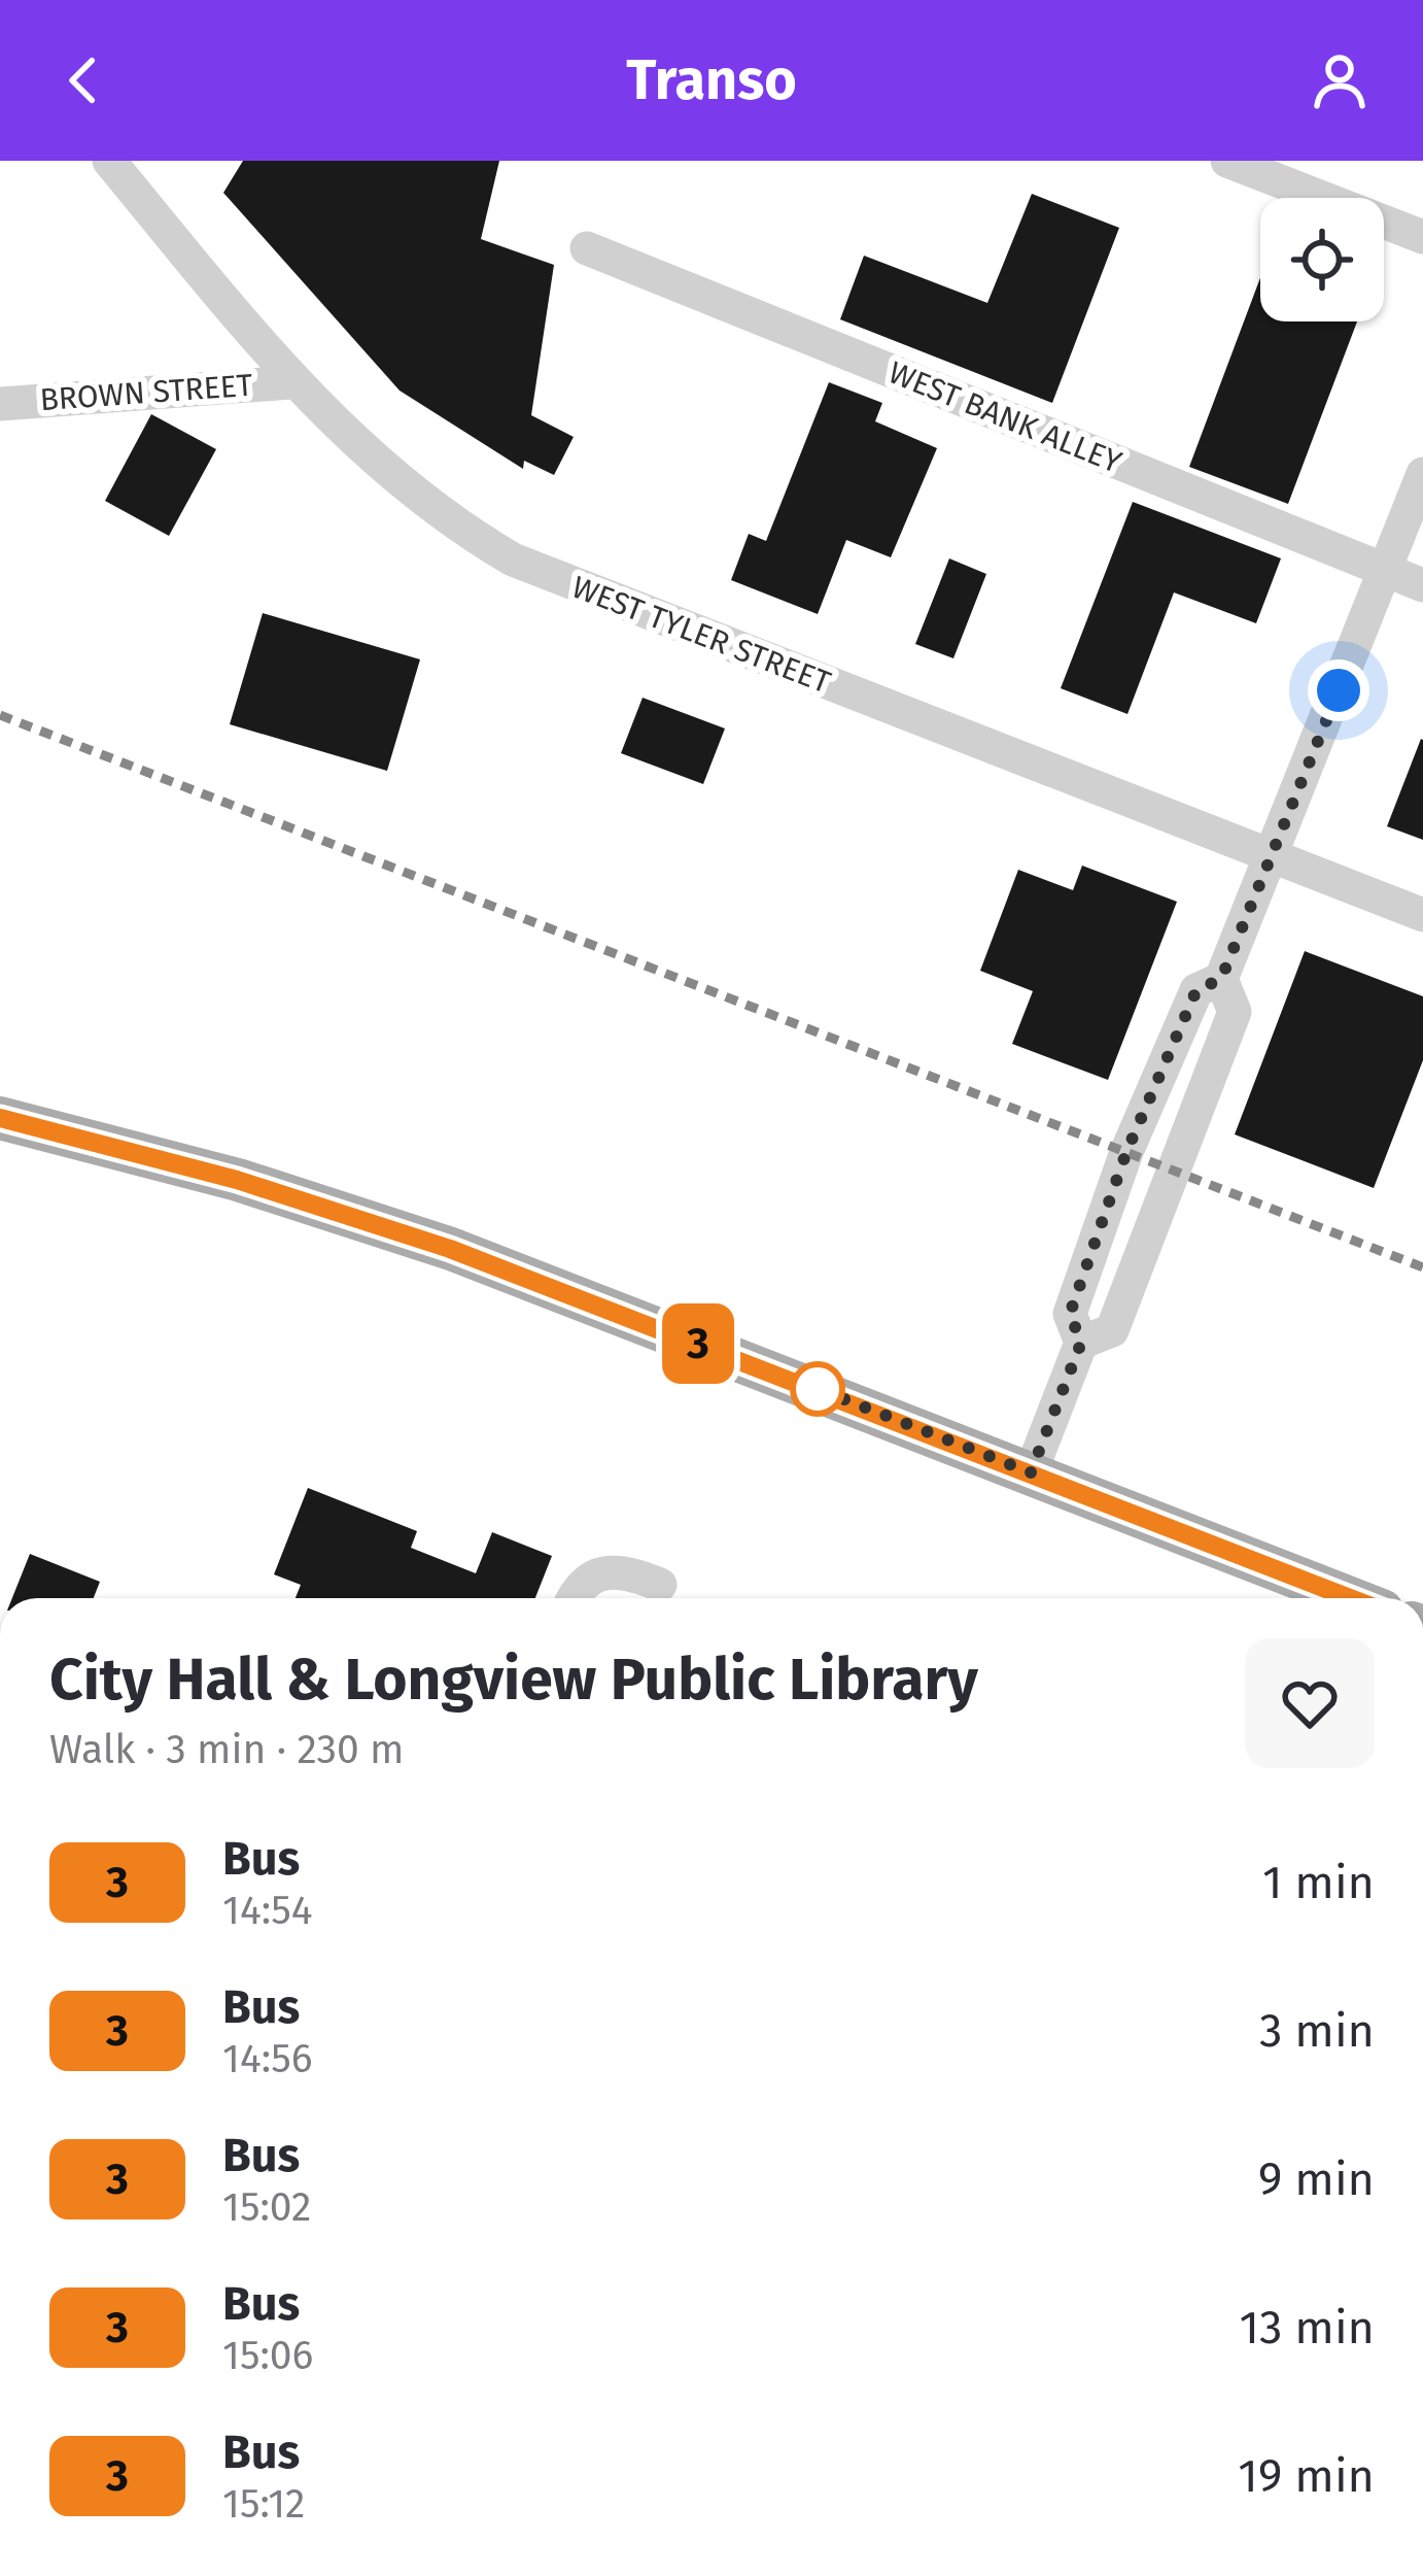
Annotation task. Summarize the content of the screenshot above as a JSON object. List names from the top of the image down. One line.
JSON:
{"streets":{"street":["BROWN STREET","WEST BANK ALLEY","WEST TYLER STREET"]},"crossings":[["BROWN STREET","WEST TYLER STREET"]],"lines":["bus line 3"],"page":{"header":"Transo","on_map":"3","heading":["City Hall & Longview Public Library","Walk · 3 min · 230 m"],"list":[{"mark":"3","name":"Bus","note":"14:54","value":"1 min"},{"mark":"3","name":"Bus","note":"14:56","value":"3 min"},{"mark":"3","name":"Bus","note":"15:02","value":"9 min"},{"mark":"3","name":"Bus","note":"15:06","value":"13 min"},{"mark":"3","name":"Bus","note":"15:12","value":"19 min"}]}}
